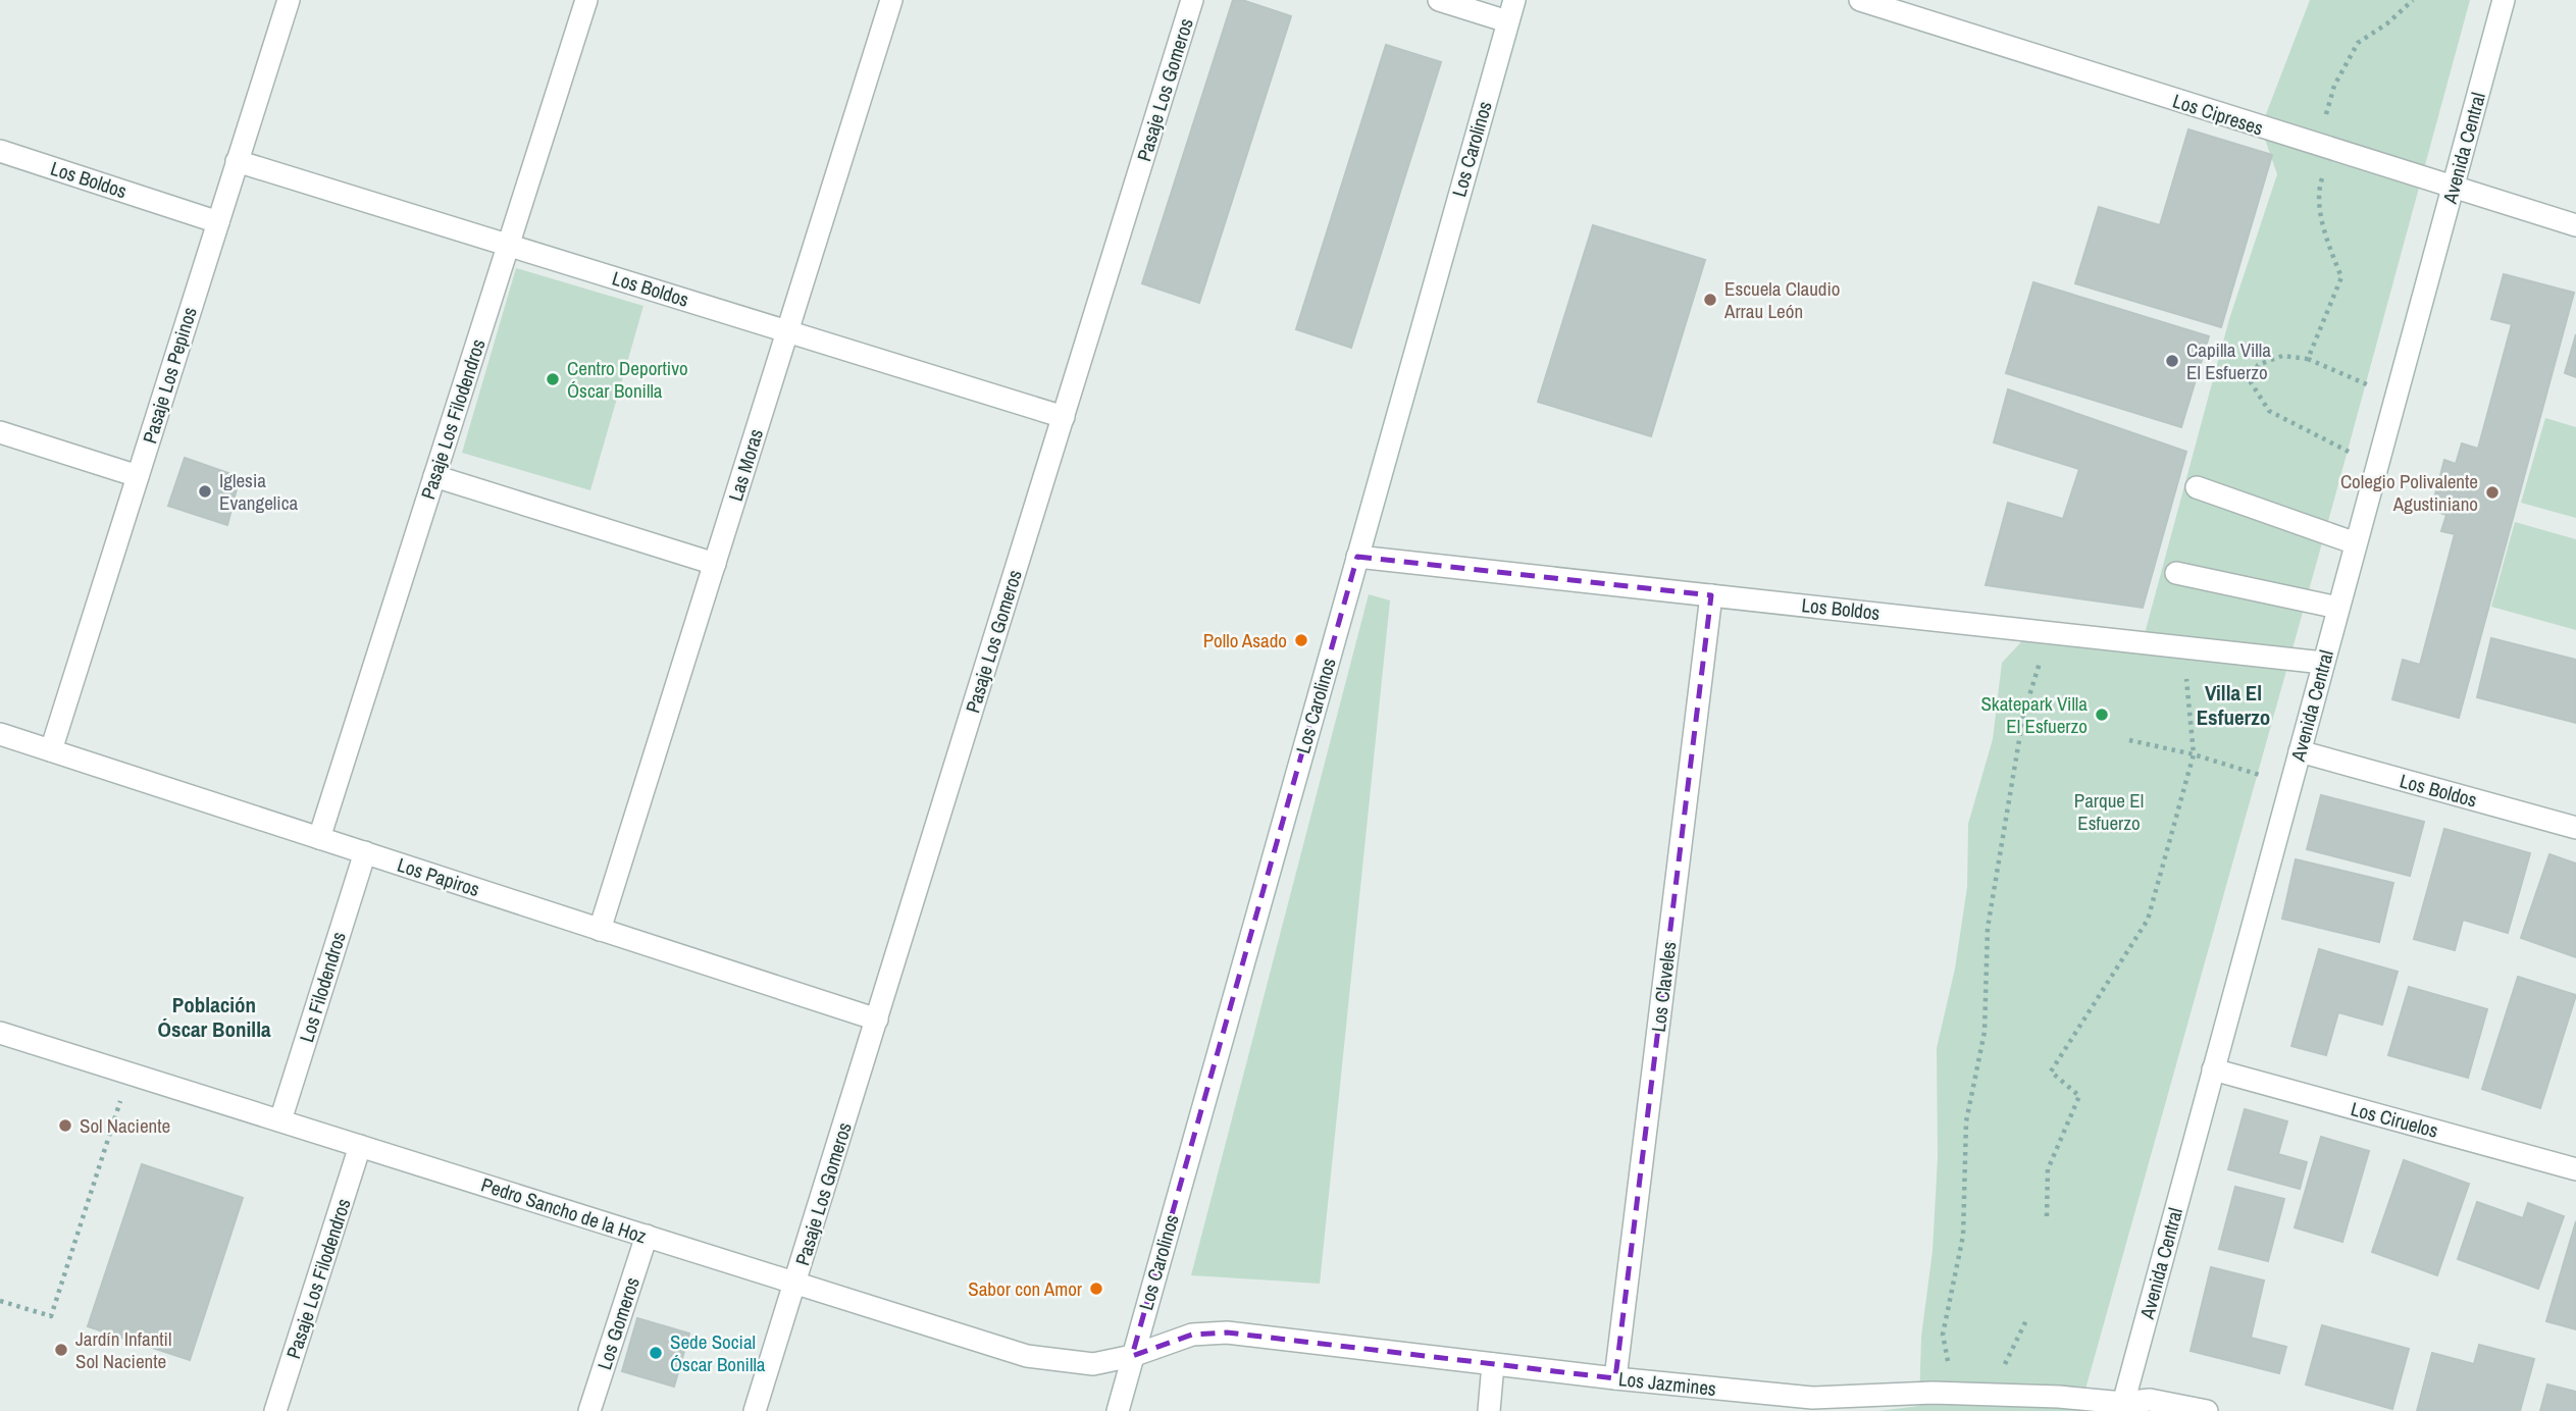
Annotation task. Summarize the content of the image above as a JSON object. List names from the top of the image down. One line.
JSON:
{"streets":{"street":["Pasaje Los Gomeros","Los Cipreses","Avenida Central","Los Carolinos","Los Boldos","Pasaje Los Pepinos","Pasaje Los Filodendros","Las Moras","Los Papiros","Los Filodendros","Los Claveles","Los Ciruelos","Pedro Sancho de la Hoz","Los Gomeros","Los Jazmines"]},"crossings":[["Pasaje Los Gomeros","Los Boldos"],["Pasaje Los Gomeros","Los Papiros"],["Pasaje Los Gomeros","Pedro Sancho de la Hoz"],["Los Cipreses","Avenida Central"],["Avenida Central","Los Boldos"],["Avenida Central","Los Ciruelos"],["Avenida Central","Los Jazmines"],["Los Carolinos","Los Boldos"],["Los Carolinos","Pedro Sancho de la Hoz"],["Los Carolinos","Los Jazmines"],["Los Boldos","Pasaje Los Pepinos"],["Los Boldos","Pasaje Los Filodendros"],["Los Boldos","Las Moras"],["Los Boldos","Los Claveles"],["Pasaje Los Pepinos","Los Papiros"],["Pasaje Los Filodendros","Los Papiros"],["Pasaje Los Filodendros","Pedro Sancho de la Hoz"],["Las Moras","Los Papiros"],["Los Papiros","Los Filodendros"],["Los Filodendros","Pedro Sancho de la Hoz"],["Los Claveles","Los Jazmines"],["Pedro Sancho de la Hoz","Los Gomeros"],["Pedro Sancho de la Hoz","Los Jazmines"]],"districts":["Villa El Esfuerzo","Población Óscar Bonilla"],"parks":["Parque El Esfuerzo"],"places":["Escuela Claudio Arrau León","Capilla Villa El Esfuerzo","Centro Deportivo Óscar Bonilla","Iglesia Evangelica","Colegio Polivalente Agustiniano","Pollo Asado","Skatepark Villa El Esfuerzo","Sol Naciente","Sabor con Amor","Jardín Infantil Sol Naciente","Sede Social Óscar Bonilla"]}
